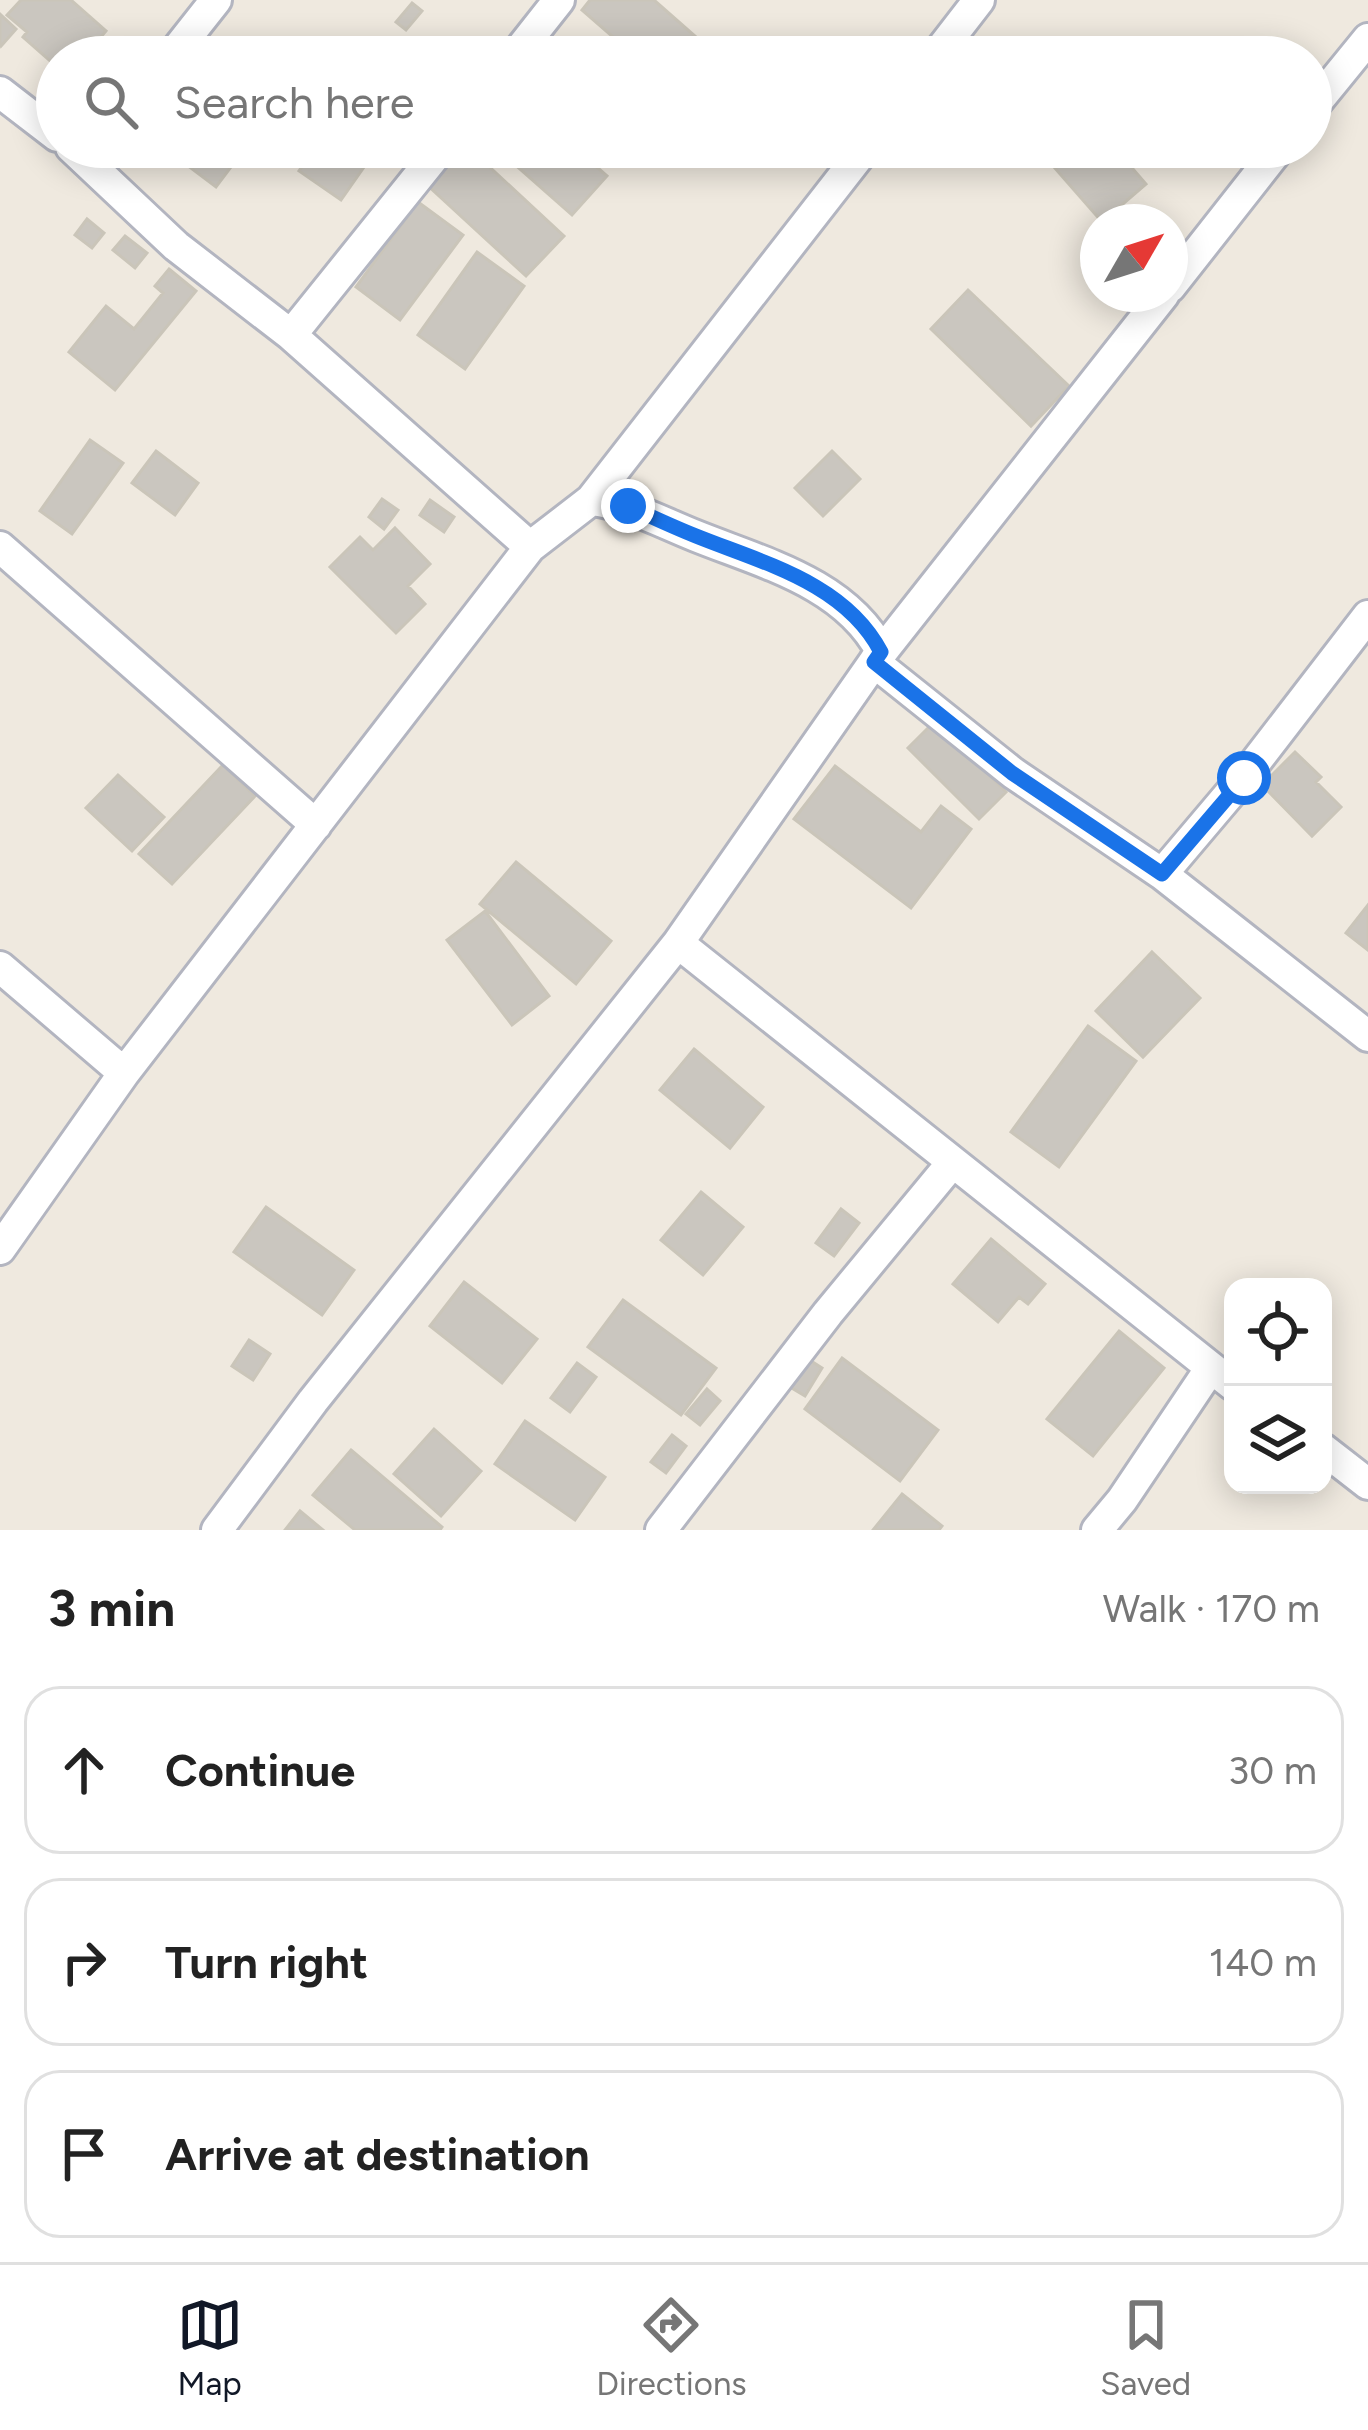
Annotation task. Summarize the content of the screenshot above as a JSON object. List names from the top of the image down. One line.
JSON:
{"north":"top right","page":{"search":"Search here","heading":["3 min","Walk · 170 m"],"list":[["Continue","30 m"],["Turn right","140 m"],"Arrive at destination"],"nav":["Map","Directions","Saved"]}}
